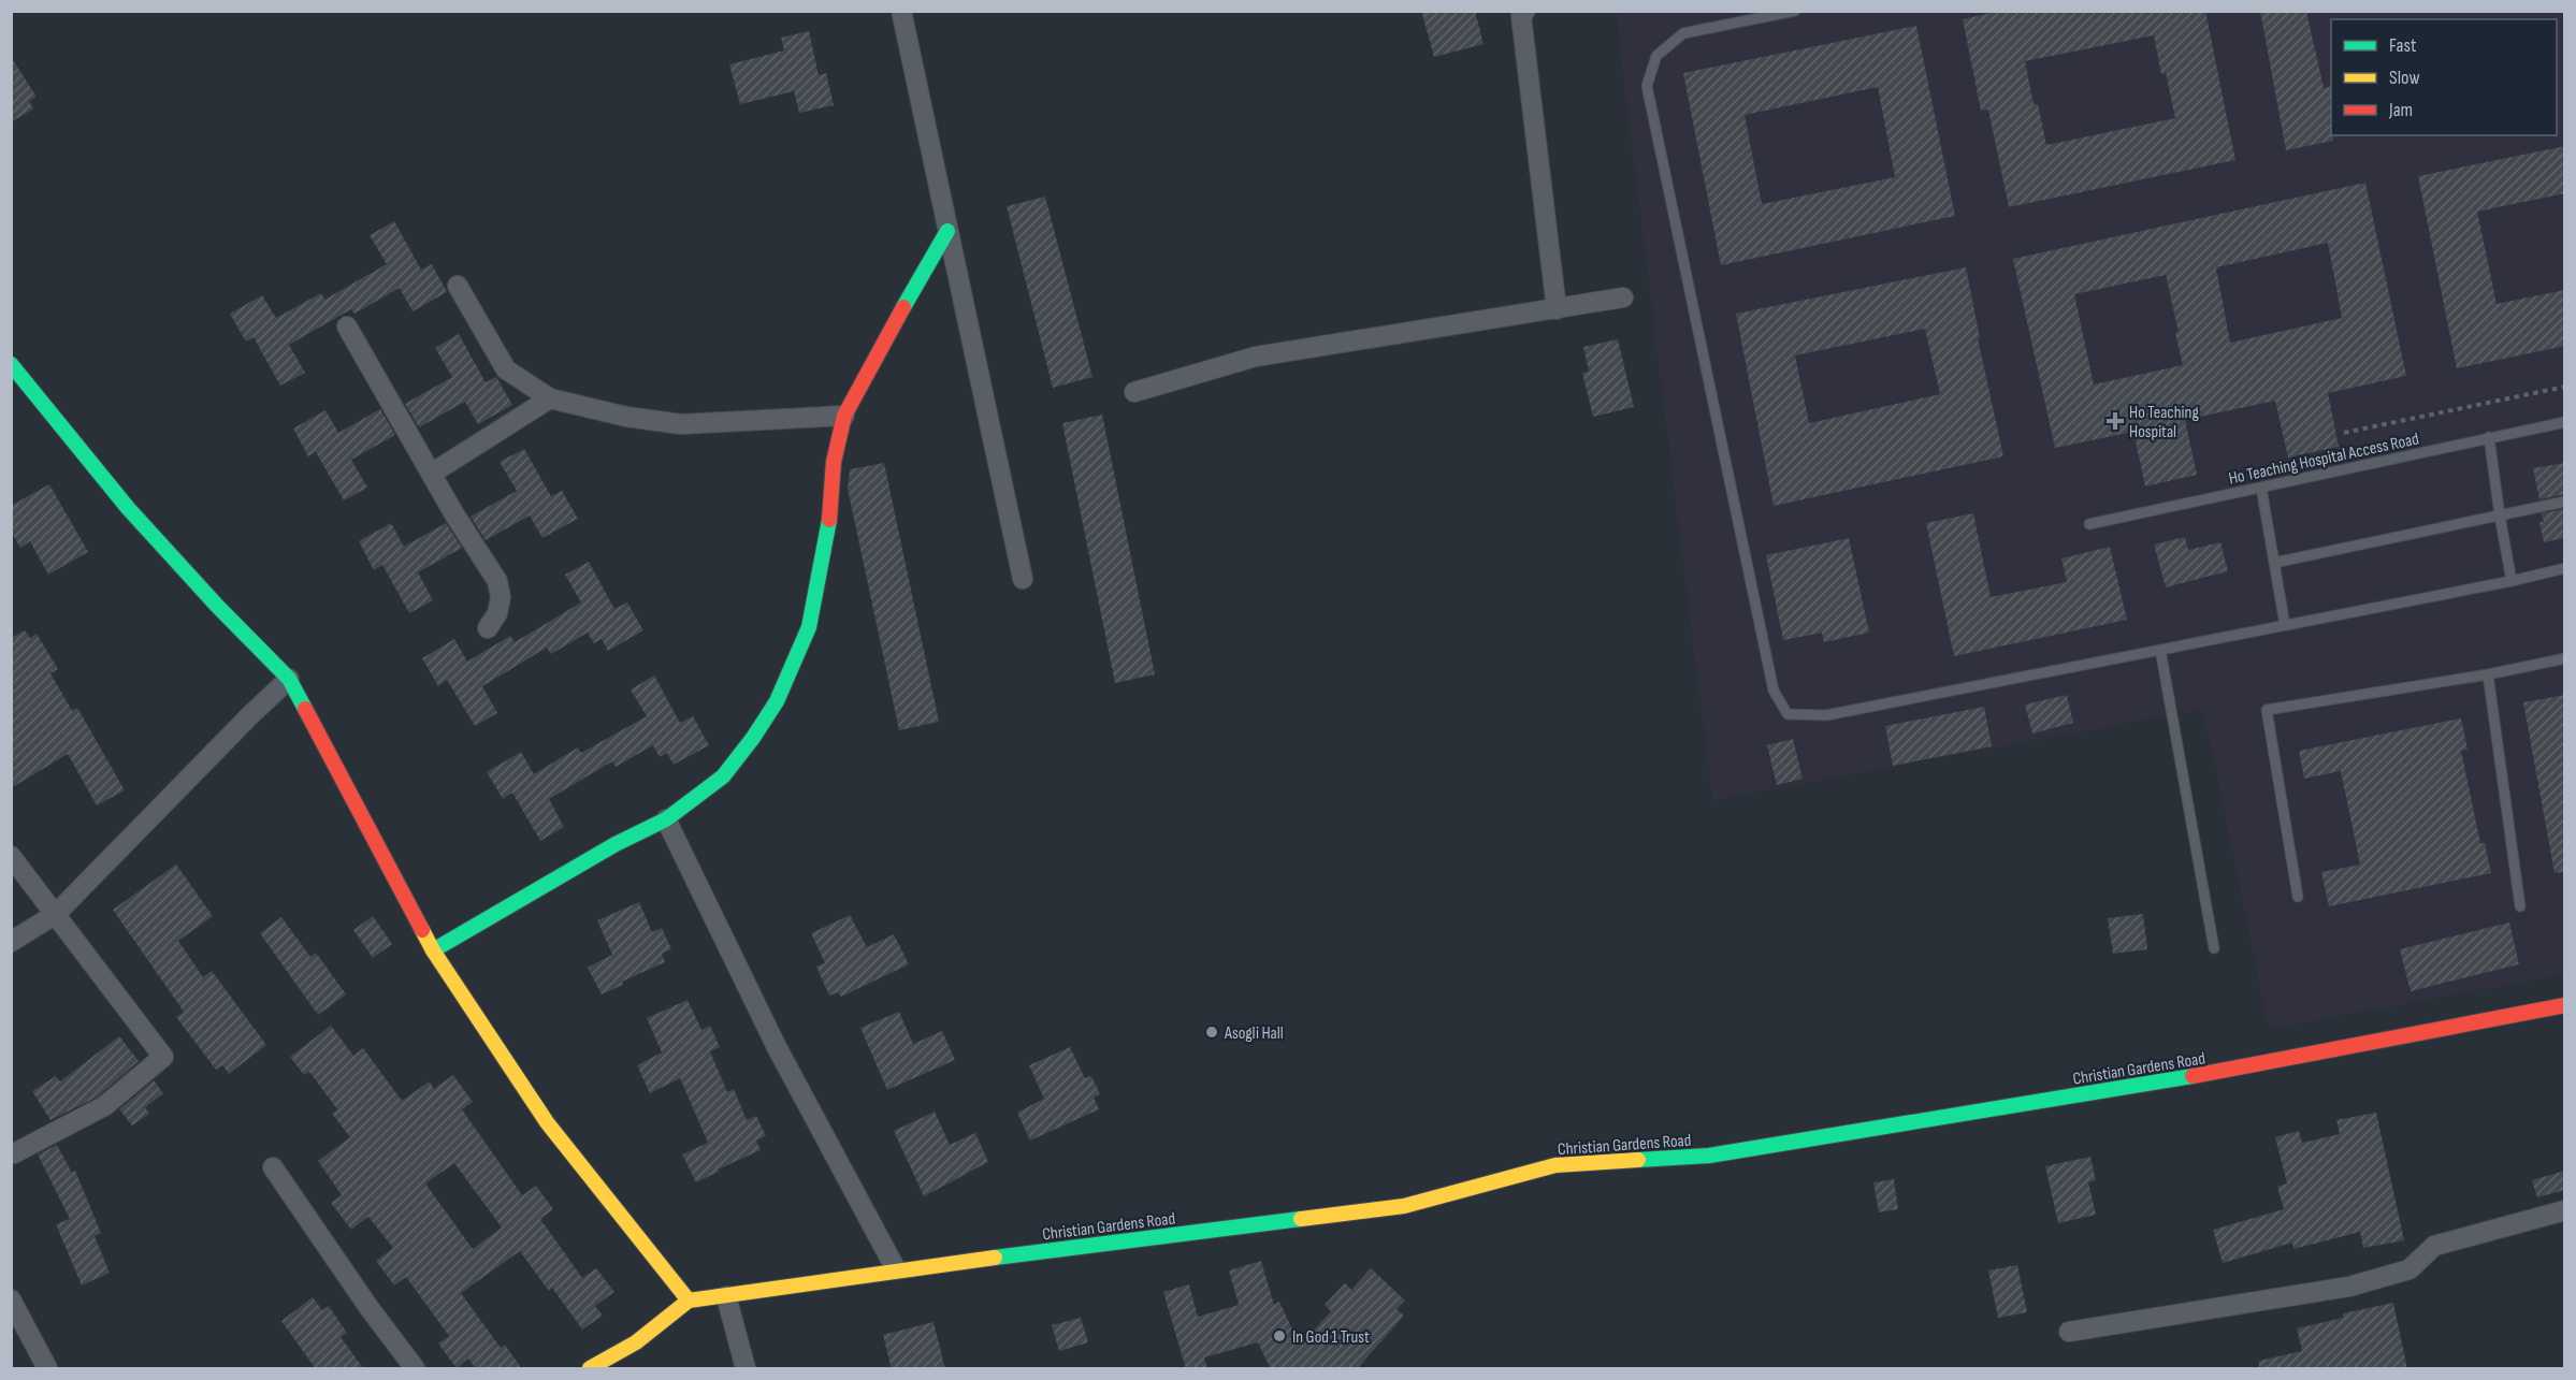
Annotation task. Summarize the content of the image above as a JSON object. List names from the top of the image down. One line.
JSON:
{"streets":{"street":["Christian Gardens Road"],"lane":["Ho Teaching Hospital Access Road"]},"places":{"health":["Ho Teaching Hospital"],"other":["Asogli Hall","In God 1 Trust"]},"legend":["Fast","Slow","Jam"]}
